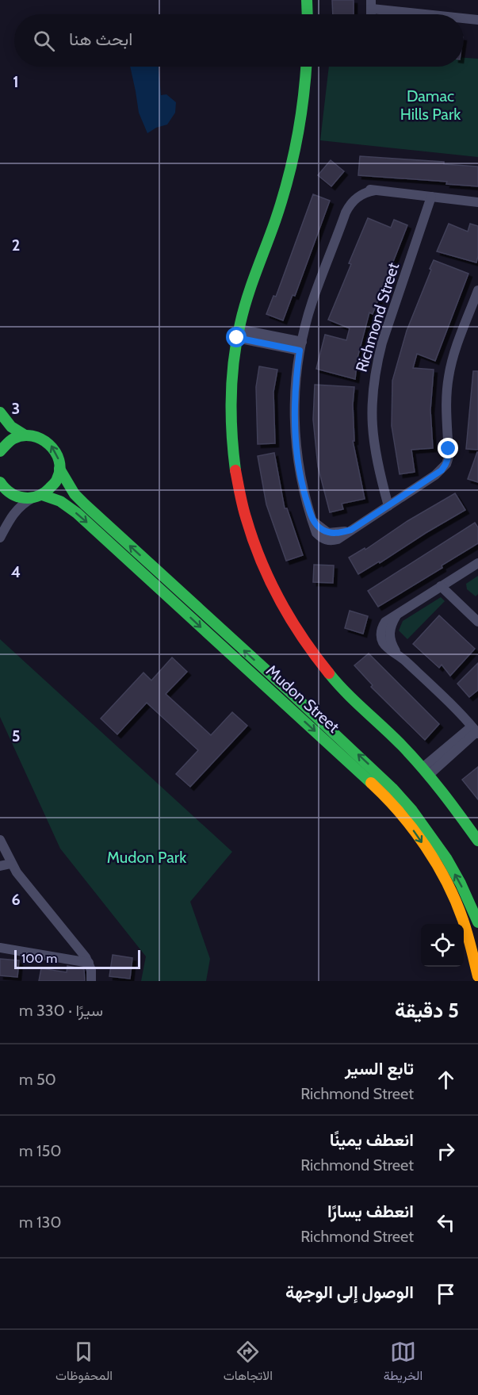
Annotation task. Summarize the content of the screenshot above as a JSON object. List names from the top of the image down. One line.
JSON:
{"streets":{"street":["Richmond Street","Mudon Street"]},"parks":["Damac Hills Park","Mudon Park"],"scale_bar":"100 m","page":{"search":"ابحث هنا","scale":"100 m","heading":["5 دقيقة","سيرًا · 330 m"],"list":[["تابع السير","Richmond Street","50 m"],["انعطف يمينًا","Richmond Street","150 m"],["انعطف يسارًا","Richmond Street","130 m"],"الوصول إلى الوجهة"],"nav":["الخريطة","الاتجاهات","المحفوظات"]},"grid":{"rows":["1","2","3","4","5","6"]}}
